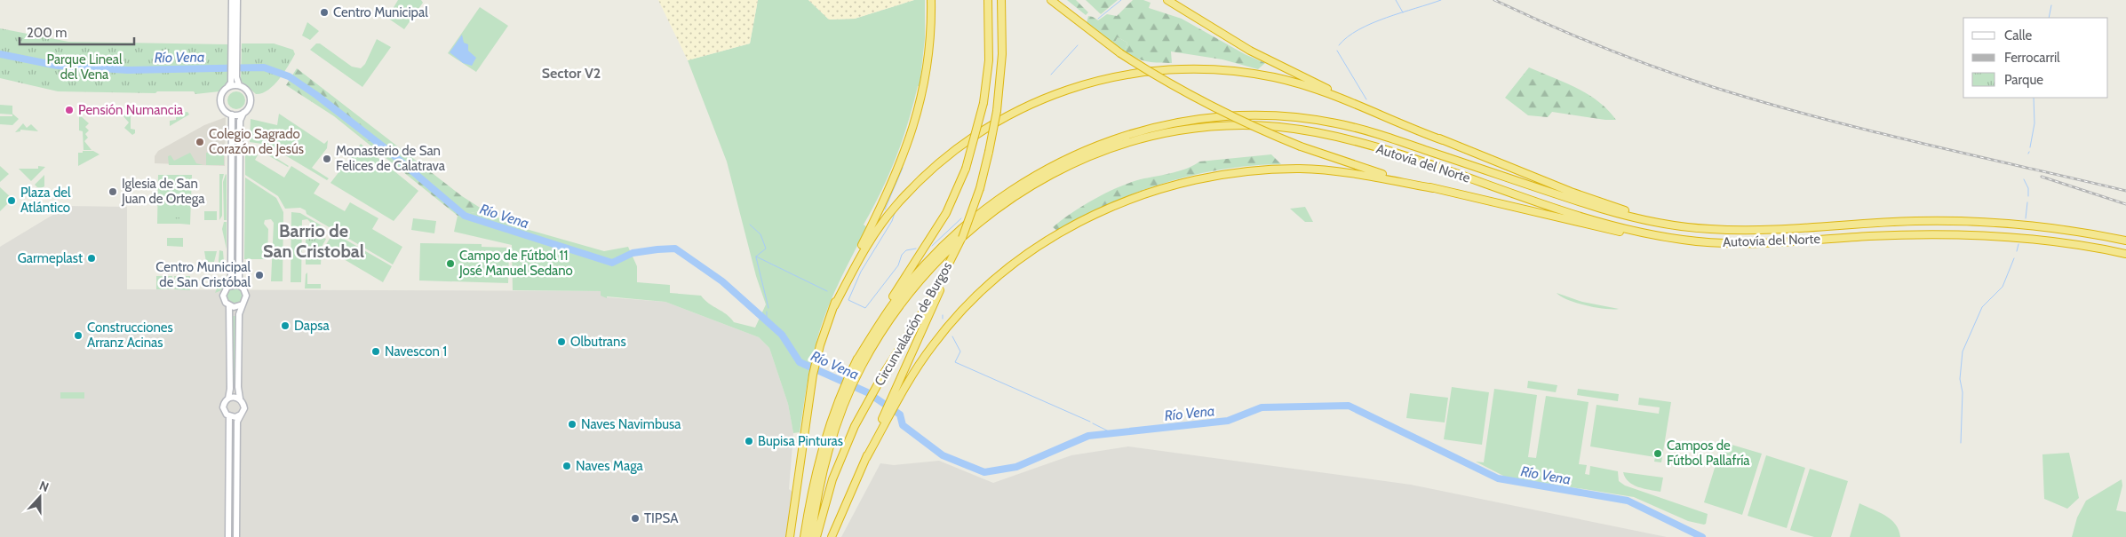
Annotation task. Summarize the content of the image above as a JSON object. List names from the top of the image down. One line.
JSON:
{"streets":{"highway":["Autovía del Norte","Circunvalación de Burgos"]},"districts":["Sector V2","Barrio de San Cristobal"],"water":["Río Vena"],"parks":["Parque Lineal del Vena"],"places":["Centro Municipal","Pensión Numancia","Colegio Sagrado Corazón de Jesús","Monasterio de San Felices de Calatrava","Iglesia de San Juan de Ortega","Plaza del Atlántico","Garmeplast","Campo de Fútbol 11 José Manuel Sedano","Centro Municipal de San Cristóbal","Dapsa","Construcciones Arranz Acinas","Olbutrans","Navescon 1","Naves Navimbusa","Bupisa Pinturas","Campos de Fútbol Pallafría","Naves Maga","TIPSA"],"legend":["Calle","Ferrocarril","Parque"],"scale_bar":"200 m","north":"top"}
